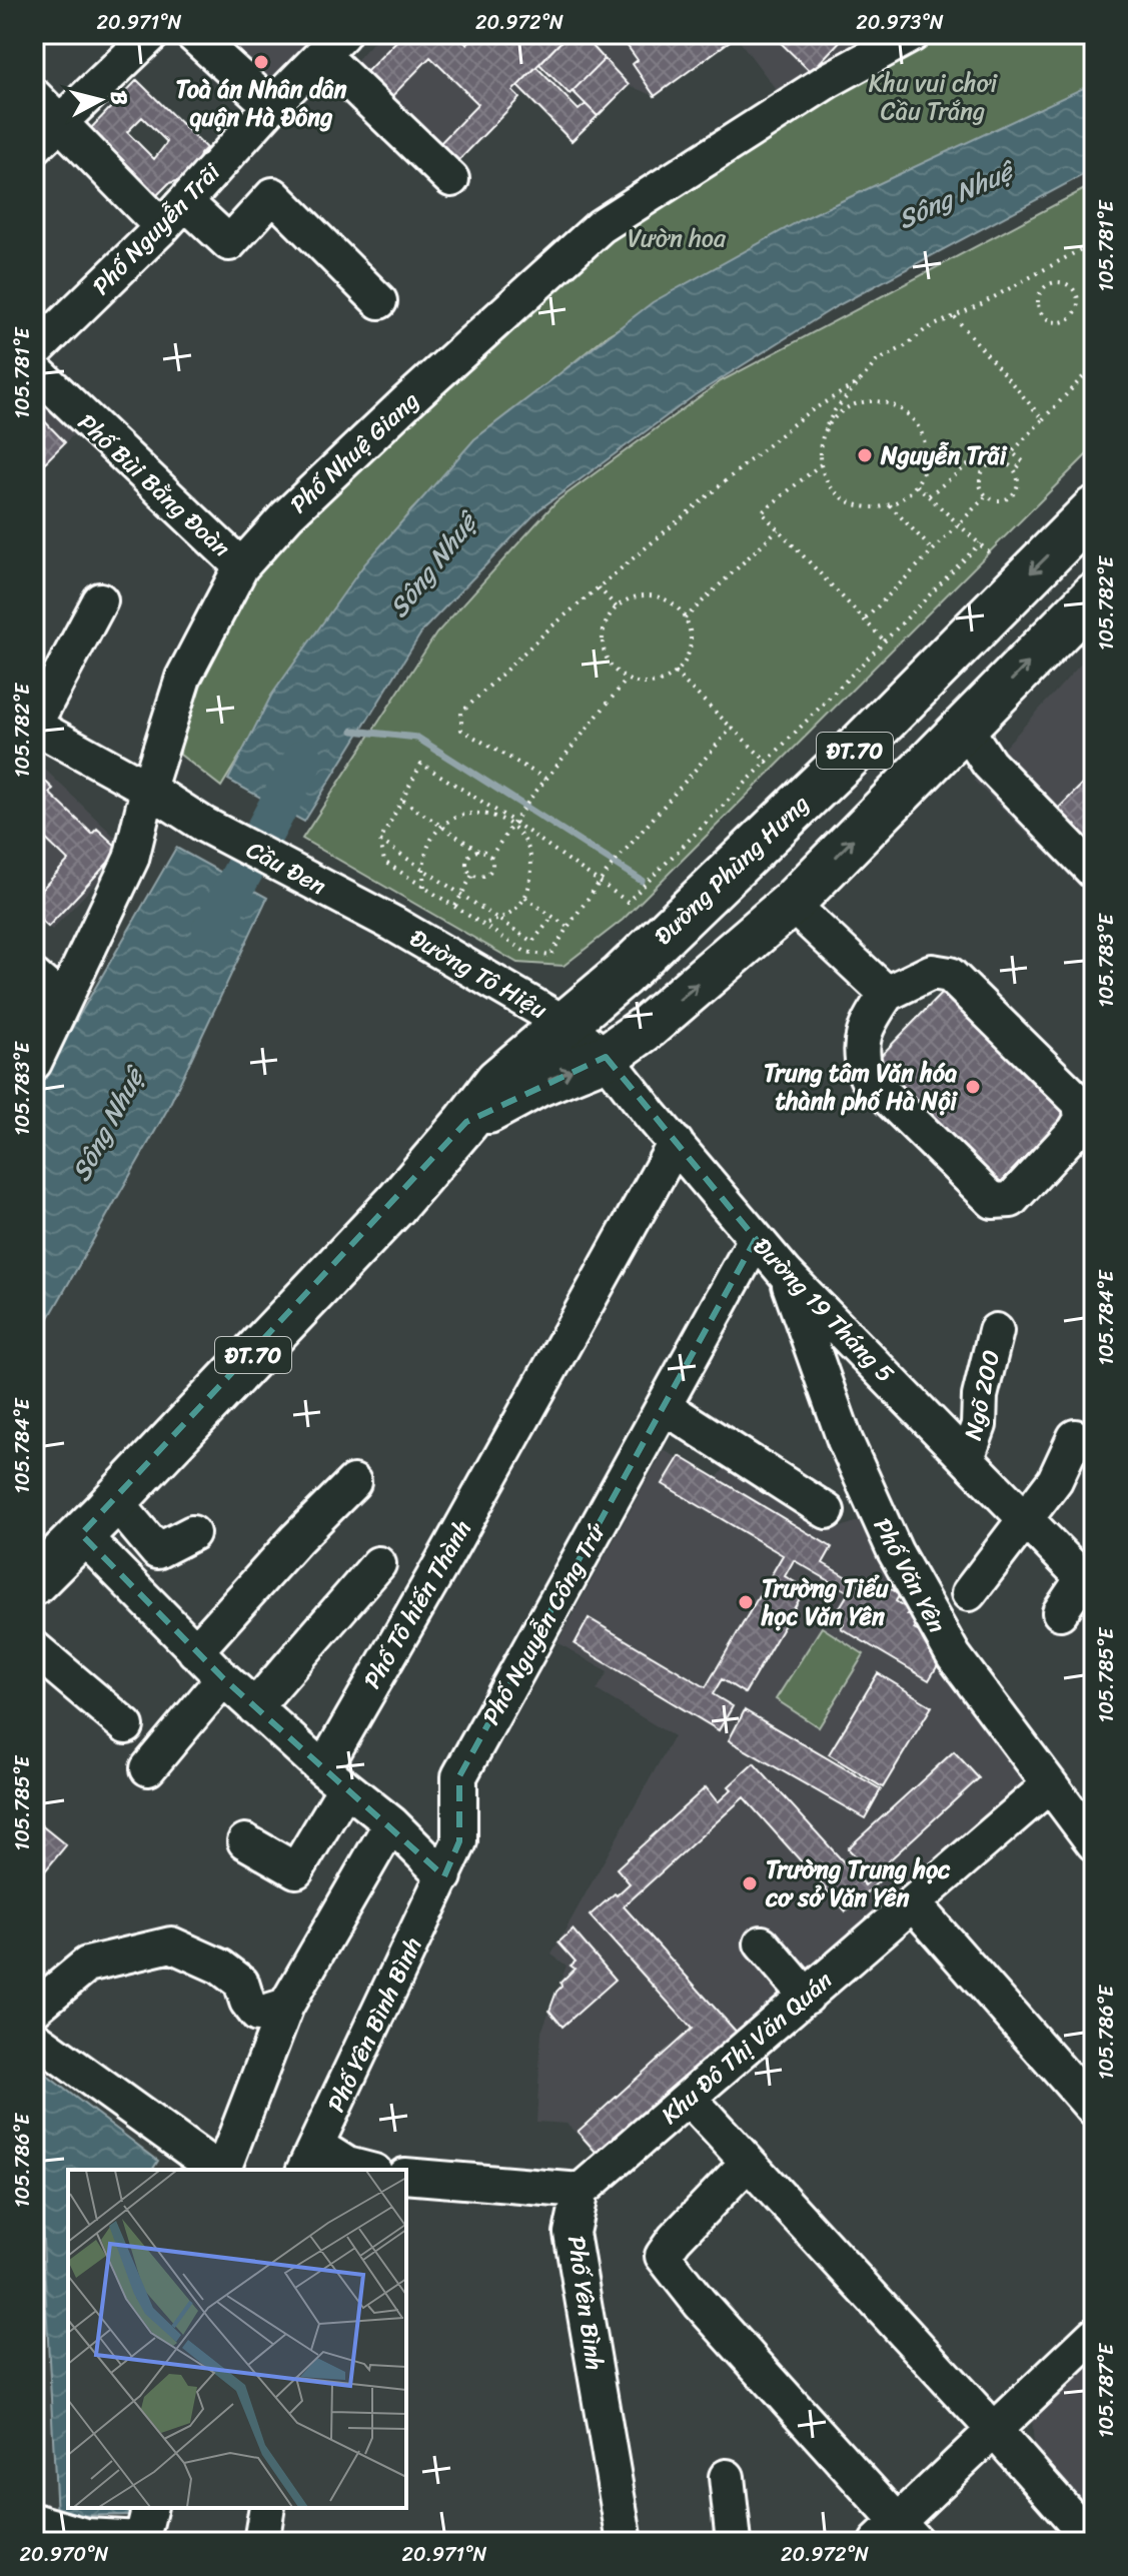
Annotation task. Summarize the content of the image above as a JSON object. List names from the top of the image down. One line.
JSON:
{"streets":{"main road":["ĐT.70","Đường Phùng Hưng"],"street":["Phố Nguyễn Trãi","Phố Nhuệ Giang","Phố Bùi Bằng Đoàn","Cầu Đen","Đường Tô Hiệu","Đường 19 Tháng 5","Ngõ 200","Phố Văn Yên","Phố Tô hiến Thành","Phố Nguyễn Công Trứ","Phố Yên Bình Bình","Khu Đô Thị Văn Quán","Phố Yên Bình"]},"crossings":[["Phố Nhuệ Giang","Phố Bùi Bằng Đoàn"],["Phố Nhuệ Giang","Cầu Đen"],["Cầu Đen","Đường Tô Hiệu"],["Đường Phùng Hưng","Đường Tô Hiệu"],["Đường Phùng Hưng","Đường 19 Tháng 5"],["Đường Tô Hiệu","Đường 19 Tháng 5"],["Đường 19 Tháng 5","Ngõ 200"],["Đường 19 Tháng 5","Phố Văn Yên"],["Đường 19 Tháng 5","Phố Tô hiến Thành"],["Đường 19 Tháng 5","Phố Nguyễn Công Trứ"],["Phố Văn Yên","Khu Đô Thị Văn Quán"],["Phố Nguyễn Công Trứ","Phố Yên Bình Bình"],["Khu Đô Thị Văn Quán","Phố Yên Bình"]],"water":["Sông Nhuệ"],"parks":["Khu vui chơi Cầu Trắng","Vườn hoa"],"places":["Toà án Nhân dân quận Hà Đông","Nguyễn Trãi","Trung tâm Văn hóa thành phố Hà Nội","Trường Tiểu học Văn Yên","Trường Trung học cơ sở Văn Yên"],"north":"right","coordinates":["20.971°N","20.972°N","20.973°N","105.781°E","105.782°E","105.783°E","105.784°E","105.785°E","105.786°E","105.787°E","20.970°N"]}
